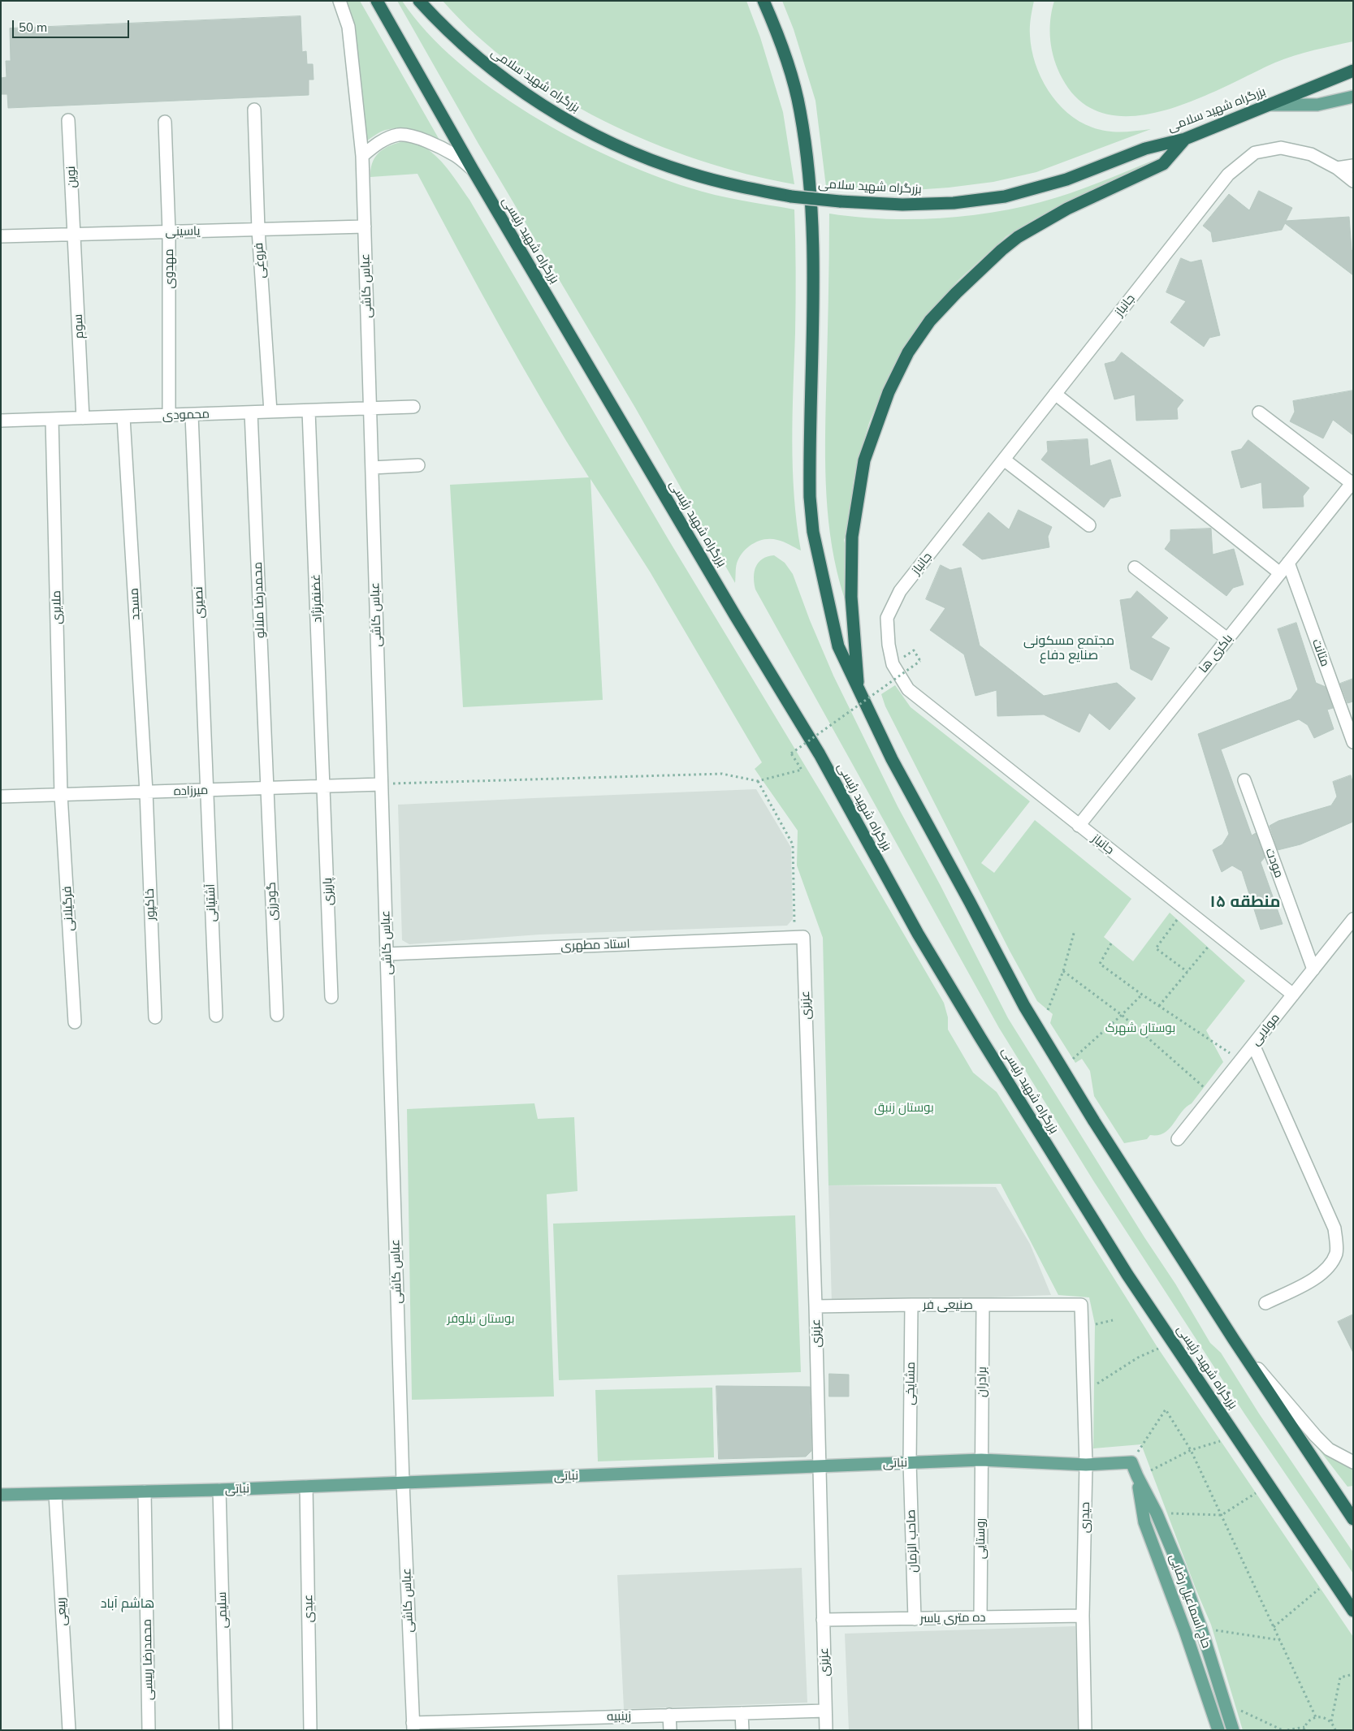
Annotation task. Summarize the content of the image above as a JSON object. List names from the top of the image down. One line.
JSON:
{"streets":{"highway":["بزرگراه شهید سلامی","بزرگراه شهید رئیسی"],"main road":["نباتی","حاج اسماعیل رضایی"],"street":["نوین","یاسینی","فروغی","مهدوی","عباس کاشی","جانباز","سوم","محمودی","غضنفرنژاد","محمدرضا ملالو","نصیری","مسجد","ملایری","متانت","باکری ها","میرزاده","مودت","پاریزی","گودرزی","آشتیانی","خاکپور","فرگیلانی","استاد مطهری","عزیزی","مولايی","صنیعی فر","برادران","مشایخی","حیدری","روستایی","صاحب الزمان","عبدی","سلیمی","ربیعی","ده متری یاسر","محمدرضا رییسی","زینبیه"]},"crossings":[["نوین","یاسینی"],["نوین","سوم"],["یاسینی","فروغی"],["یاسینی","مهدوی"],["یاسینی","عباس کاشی"],["یاسینی","سوم"],["فروغی","محمودی"],["مهدوی","محمودی"],["عباس کاشی","محمودی"],["عباس کاشی","میرزاده"],["عباس کاشی","استاد مطهری"],["عباس کاشی","نباتی"],["عباس کاشی","زینبیه"],["جانباز","باکری ها"],["جانباز","مولايی"],["سوم","محمودی"],["محمودی","غضنفرنژاد"],["محمودی","محمدرضا ملالو"],["محمودی","نصیری"],["محمودی","مسجد"],["محمودی","ملایری"],["غضنفرنژاد","میرزاده"],["غضنفرنژاد","پاریزی"],["محمدرضا ملالو","میرزاده"],["محمدرضا ملالو","گودرزی"],["نصیری","میرزاده"],["نصیری","آشتیانی"],["مسجد","میرزاده"],["مسجد","خاکپور"],["ملایری","میرزاده"],["ملایری","فرگیلانی"],["متانت","باکری ها"],["میرزاده","پاریزی"],["میرزاده","گودرزی"],["میرزاده","آشتیانی"],["میرزاده","خاکپور"],["میرزاده","فرگیلانی"],["مودت","مولايی"],["استاد مطهری","عزیزی"],["عزیزی","صنیعی فر"],["عزیزی","نباتی"],["عزیزی","ده متری یاسر"],["عزیزی","زینبیه"],["صنیعی فر","برادران"],["صنیعی فر","مشایخی"],["صنیعی فر","حیدری"],["برادران","نباتی"],["برادران","روستایی"],["مشایخی","نباتی"],["مشایخی","صاحب الزمان"],["نباتی","حیدری"],["نباتی","روستایی"],["نباتی","صاحب الزمان"],["نباتی","حاج اسماعیل رضایی"],["نباتی","عبدی"],["نباتی","سلیمی"],["نباتی","ربیعی"],["نباتی","محمدرضا رییسی"],["حیدری","ده متری یاسر"],["روستایی","ده متری یاسر"],["صاحب الزمان","ده متری یاسر"]],"districts":["مجتمع مسکونی صنایع دفاع","منطقه ۱۵","هاشم آباد"],"parks":["بوستان شهرک","بوستان زنبق","بوستان نیلوفر"],"scale_bar":"50 m"}
